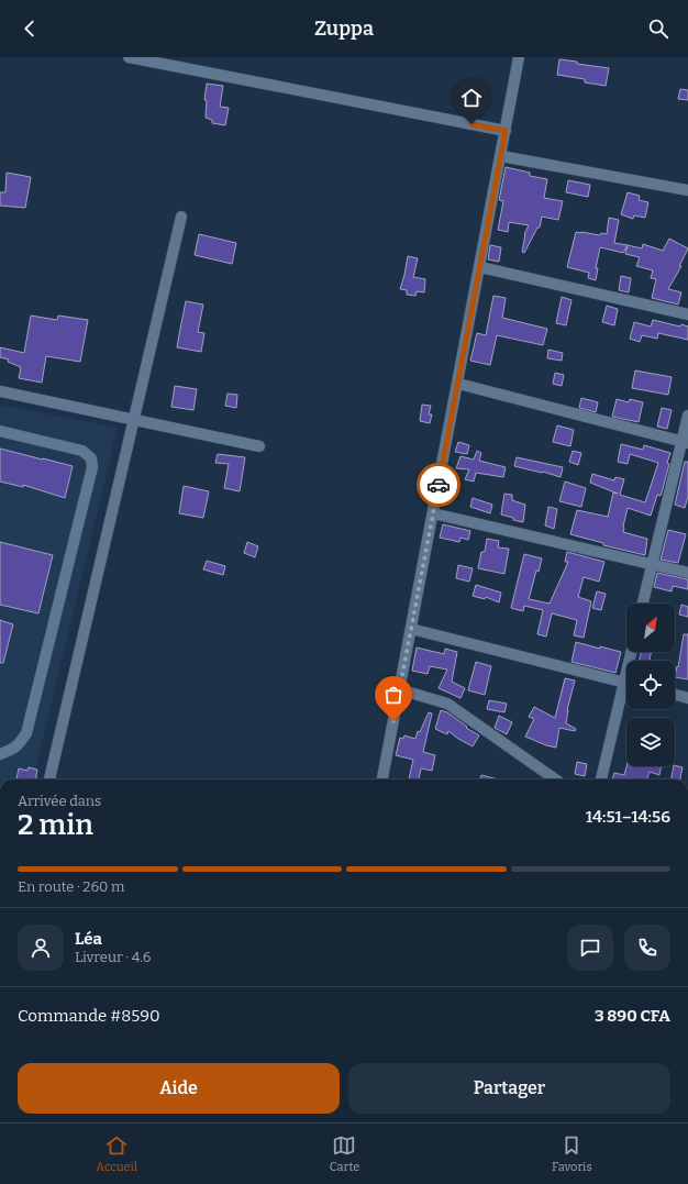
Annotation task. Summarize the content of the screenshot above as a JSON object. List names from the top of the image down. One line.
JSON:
{"north":"top right","page":{"header":"Zuppa","heading":["2 min","Arrivée dans","14:51–14:56"],"panel":["Léa","Livreur · 4.6","Commande #8590","3 890 CFA"],"bar":"En route · 260 m","buttons":["Aide","Partager"],"tabs":["Accueil","Carte","Favoris"]}}
